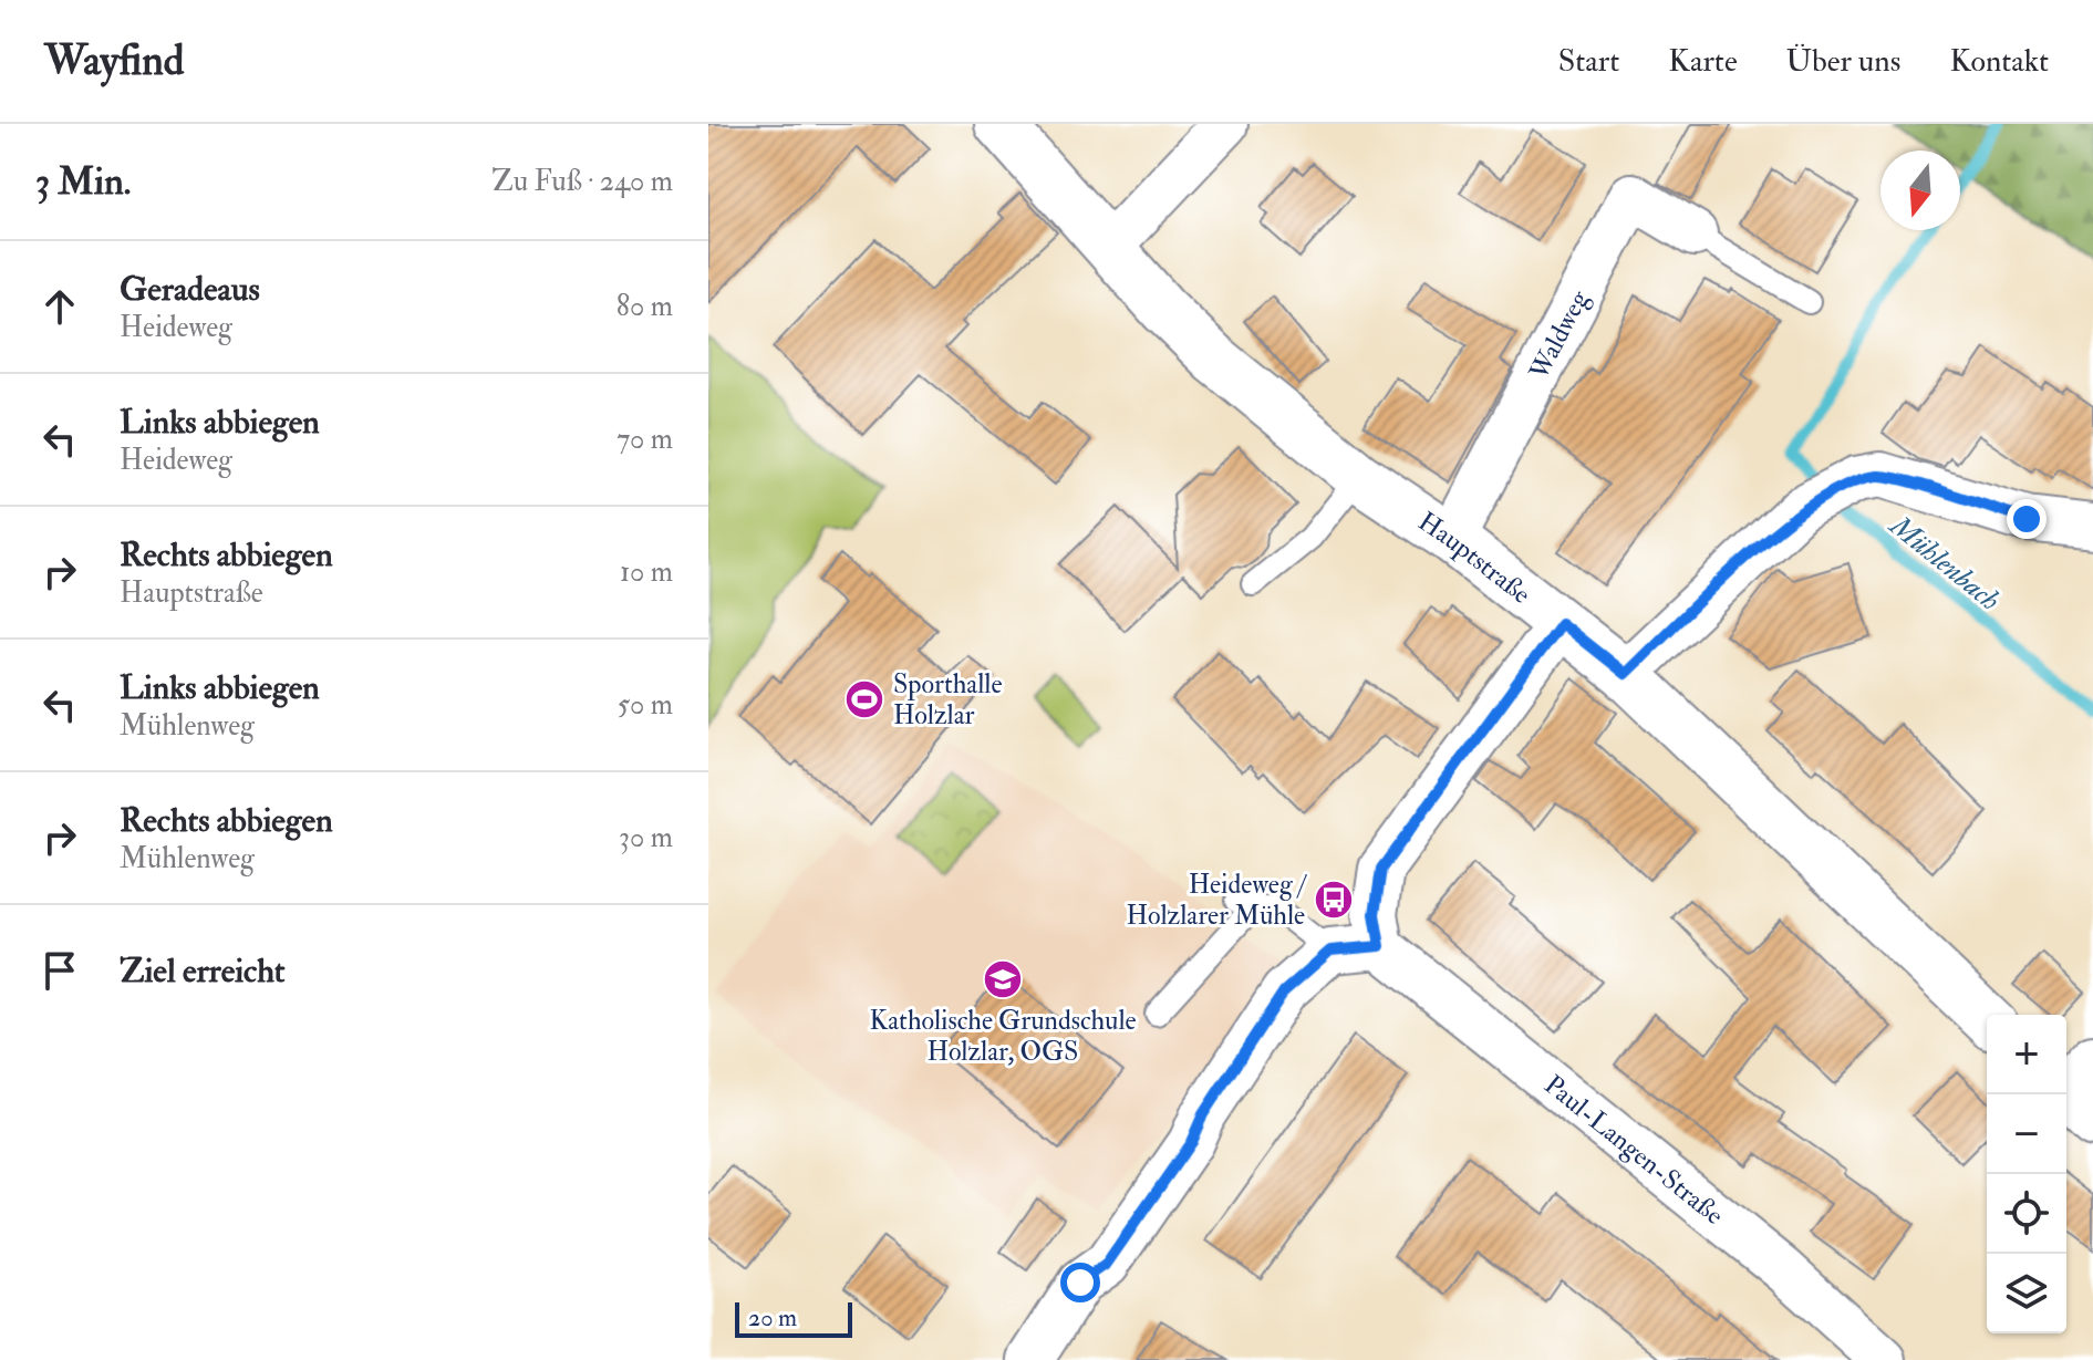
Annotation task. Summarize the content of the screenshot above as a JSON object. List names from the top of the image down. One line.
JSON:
{"streets":{"main road":["Hauptstraße"],"street":["Waldweg","Paul-Langen-Straße"]},"crossings":[["Waldweg","Hauptstraße"]],"water":["Mühlenbach"],"places":{"sports":["Sporthalle Holzlar"],"bus stop":["Heideweg / Holzlarer Mühle"],"school or university":["Katholische Grundschule Holzlar, OGS"]},"scale_bar":"20 m","north":"bottom","page":{"header":"Wayfind","nav":["Start","Karte","Über uns","Kontakt"],"heading":["3 Min.","Zu Fuß · 240 m"],"list":[["Geradeaus","Heideweg","80 m"],["Links abbiegen","Heideweg","70 m"],["Rechts abbiegen","Hauptstraße","10 m"],["Links abbiegen","Mühlenweg","50 m"],["Rechts abbiegen","Mühlenweg","30 m"],"Ziel erreicht"],"map_buttons":["+","−"],"scale":"20 m"}}
